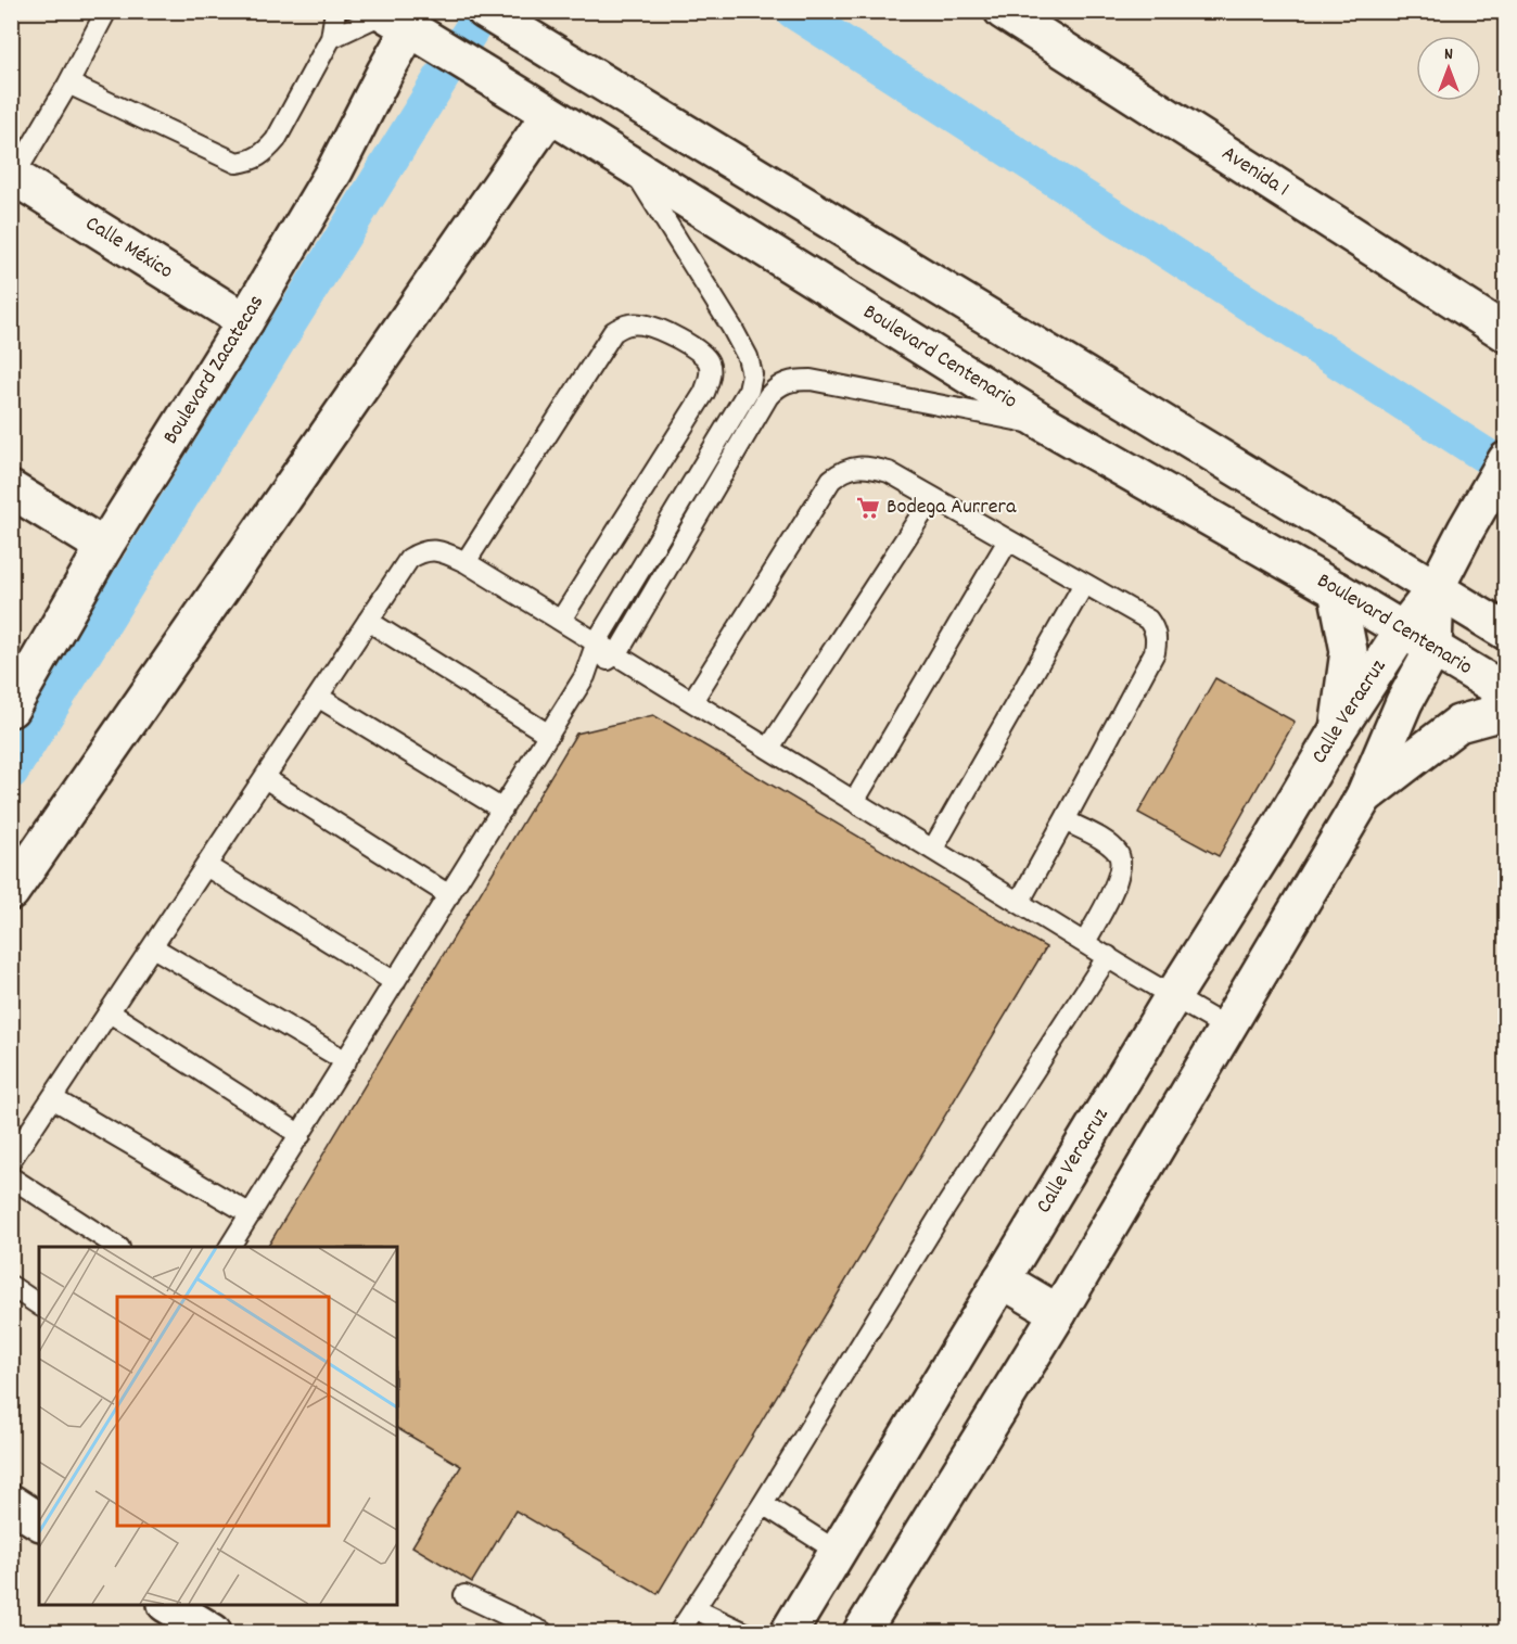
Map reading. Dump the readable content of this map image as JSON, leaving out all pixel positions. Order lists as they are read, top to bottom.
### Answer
{
  "streets": {
    "street": [
      "Avenida 1",
      "Calle México",
      "Boulevard Centenario",
      "Boulevard Zacatecas",
      "Calle Veracruz"
    ]
  },
  "crossings": [
    ["Calle México", "Boulevard Zacatecas"],
    ["Boulevard Centenario", "Boulevard Zacatecas"],
    ["Boulevard Centenario", "Calle Veracruz"]
  ],
  "places": {
    "supermarket": ["Bodega Aurrera"]
  },
  "north": "top"
}
